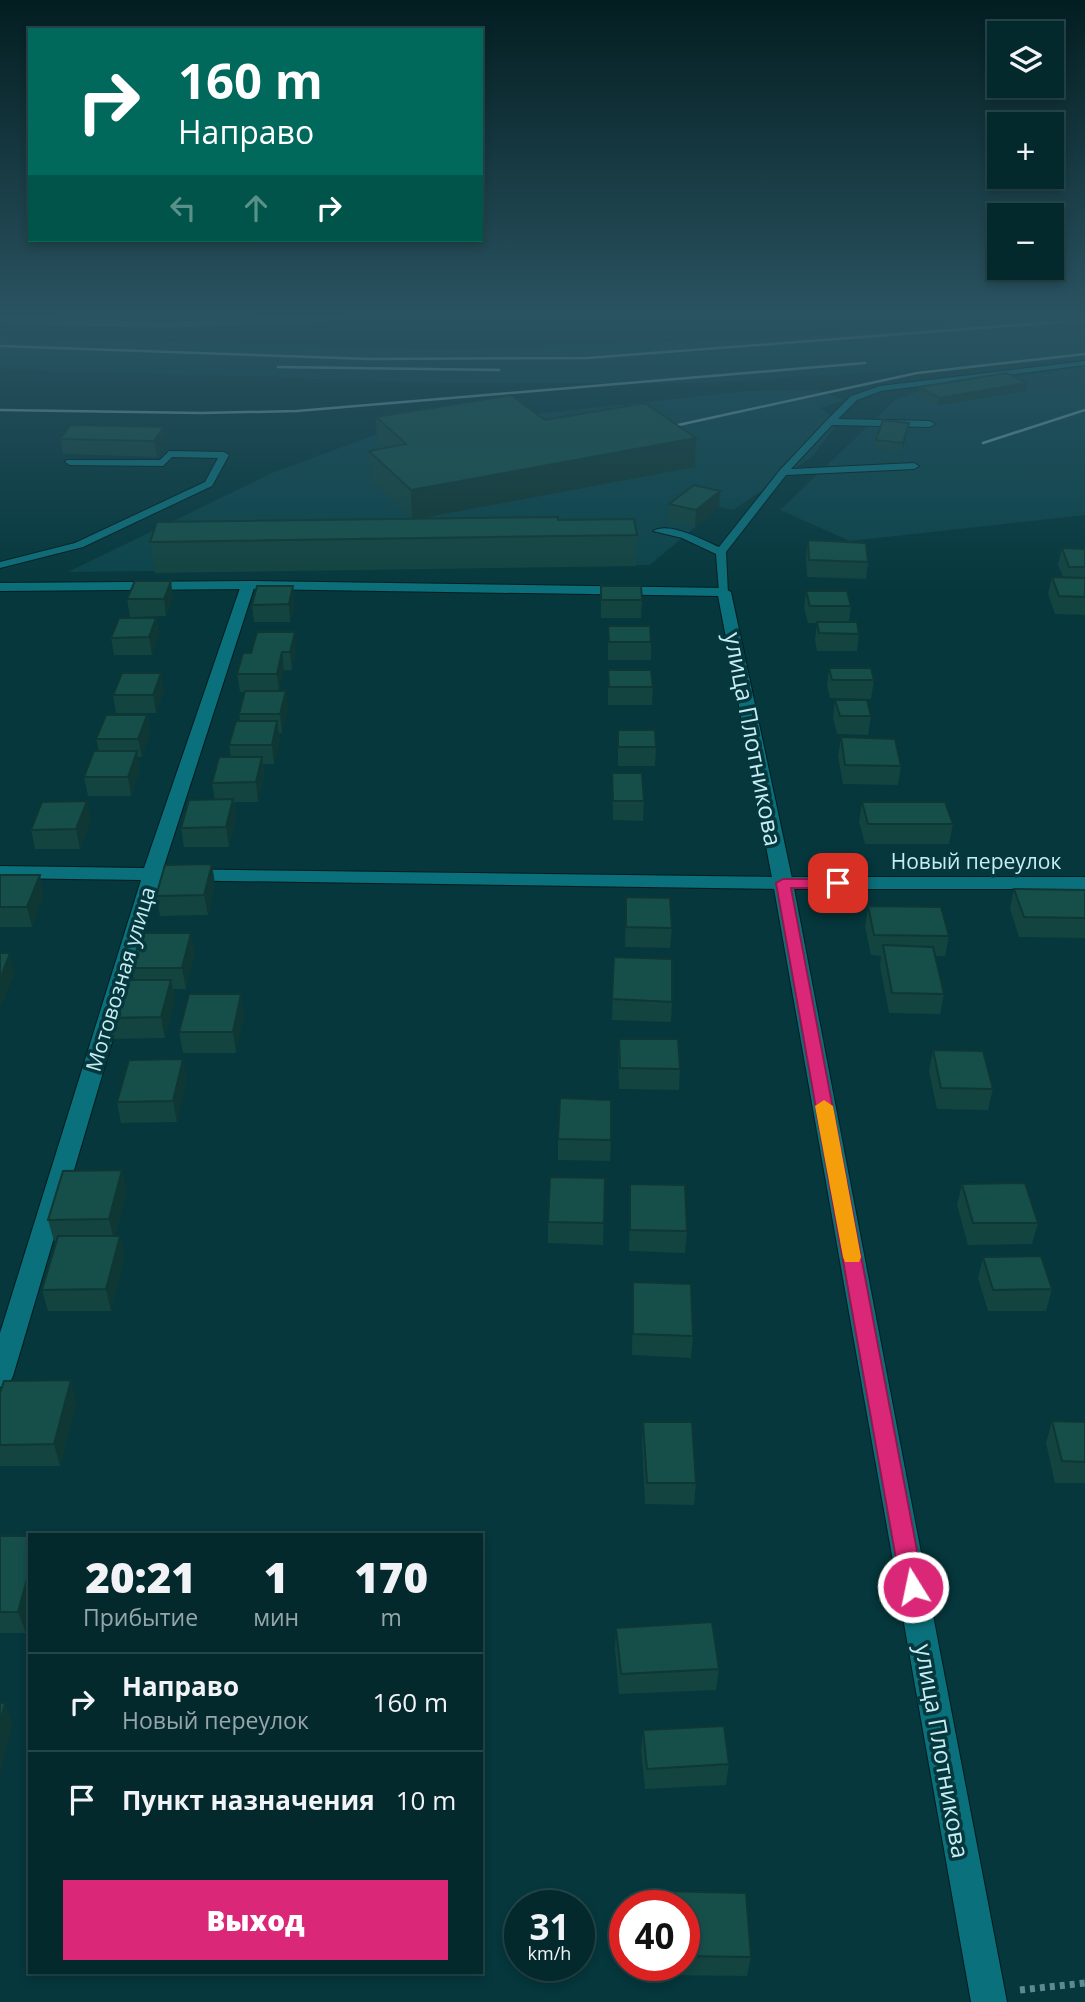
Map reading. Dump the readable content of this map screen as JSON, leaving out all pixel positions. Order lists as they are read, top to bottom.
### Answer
{
  "streets": {
    "street": ["улица Плотникова", "Новый переулок", "Мотовозная улица"]
  },
  "crossings": [
    ["улица Плотникова", "Новый переулок"],
    ["Новый переулок", "Мотовозная улица"]
  ],
  "page": {
    "map_buttons": ["+", "−"],
    "turn": ["160 m", "Направо"],
    "eta": [
      "20:21",
      "Прибытие",
      "1",
      "мин",
      "170",
      "m"
    ],
    "list": [
      {
        "name": "Направо",
        "note": "Новый переулок",
        "value": "160 m"
      },
      {
        "name": "Пункт назначения",
        "value": "10 m"
      }
    ],
    "buttons": "Выход",
    "speed": "31 km/h",
    "limit": "40"
  }
}
